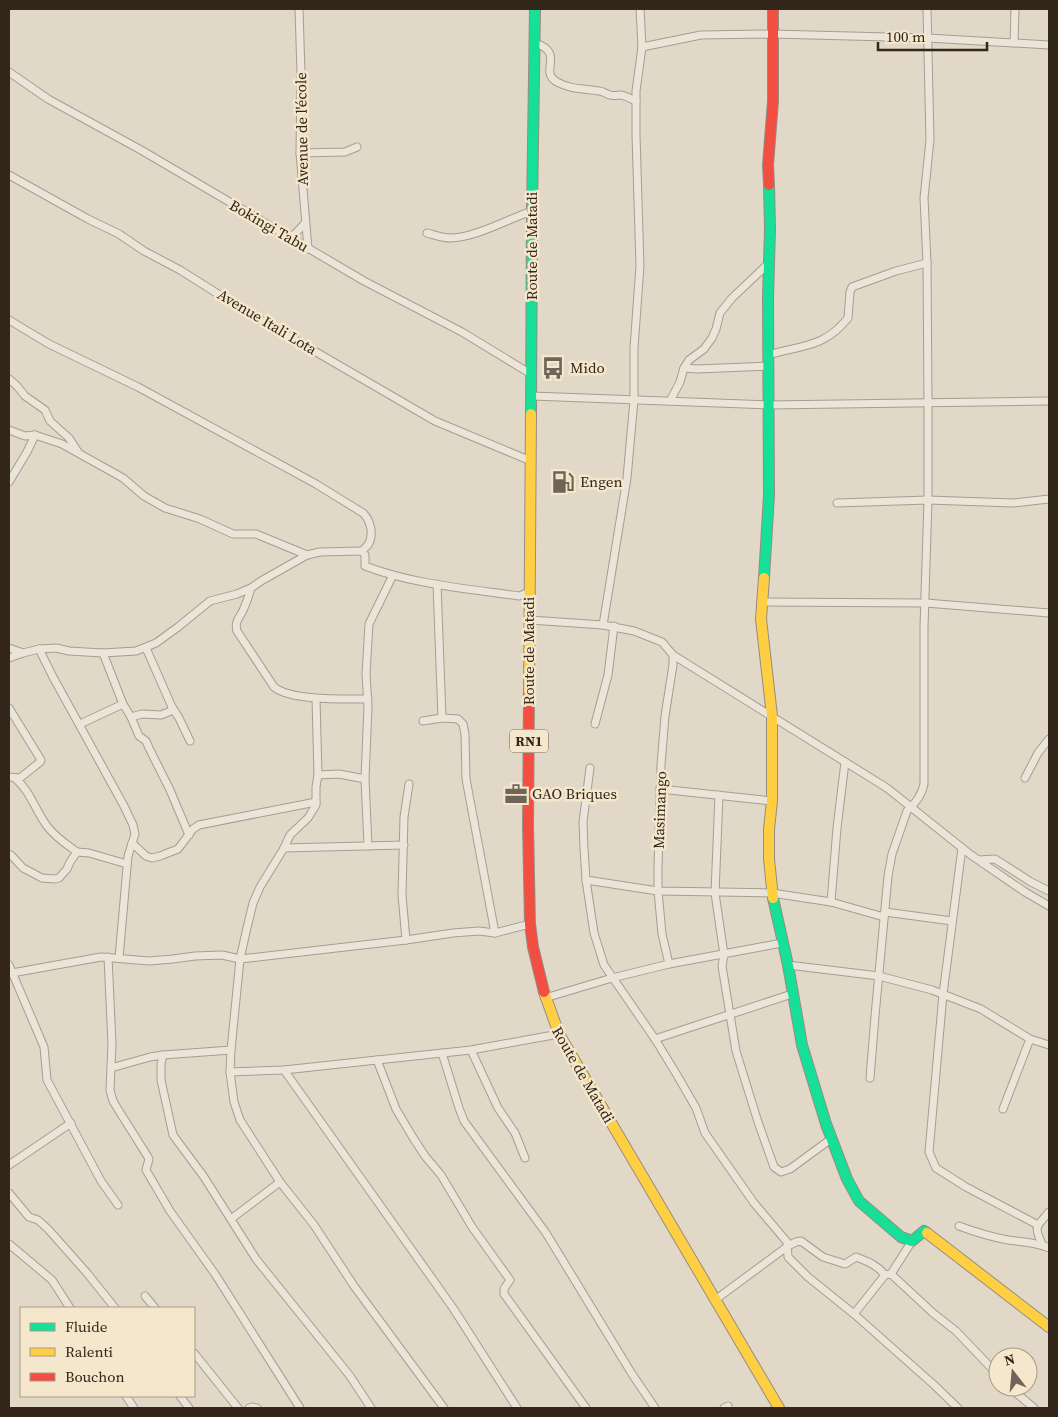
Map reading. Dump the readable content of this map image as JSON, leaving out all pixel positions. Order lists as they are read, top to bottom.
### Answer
{
  "streets": {
    "main road": ["Route de Matadi", "RN1"],
    "street": [
      "Avenue de l'école",
      "Bokingi Tabu",
      "Avenue Itali Lota",
      "Masimango"
    ]
  },
  "crossings": [
    ["Avenue de l'école", "Bokingi Tabu"],
    ["Bokingi Tabu", "Route de Matadi"],
    ["Route de Matadi", "Avenue Itali Lota"]
  ],
  "places": {
    "bus stop": ["Mido"],
    "fuel station": ["Engen"],
    "office": ["GAO Briques"]
  },
  "legend": ["Fluide", "Ralenti", "Bouchon"],
  "scale_bar": "100 m",
  "north": "top"
}
